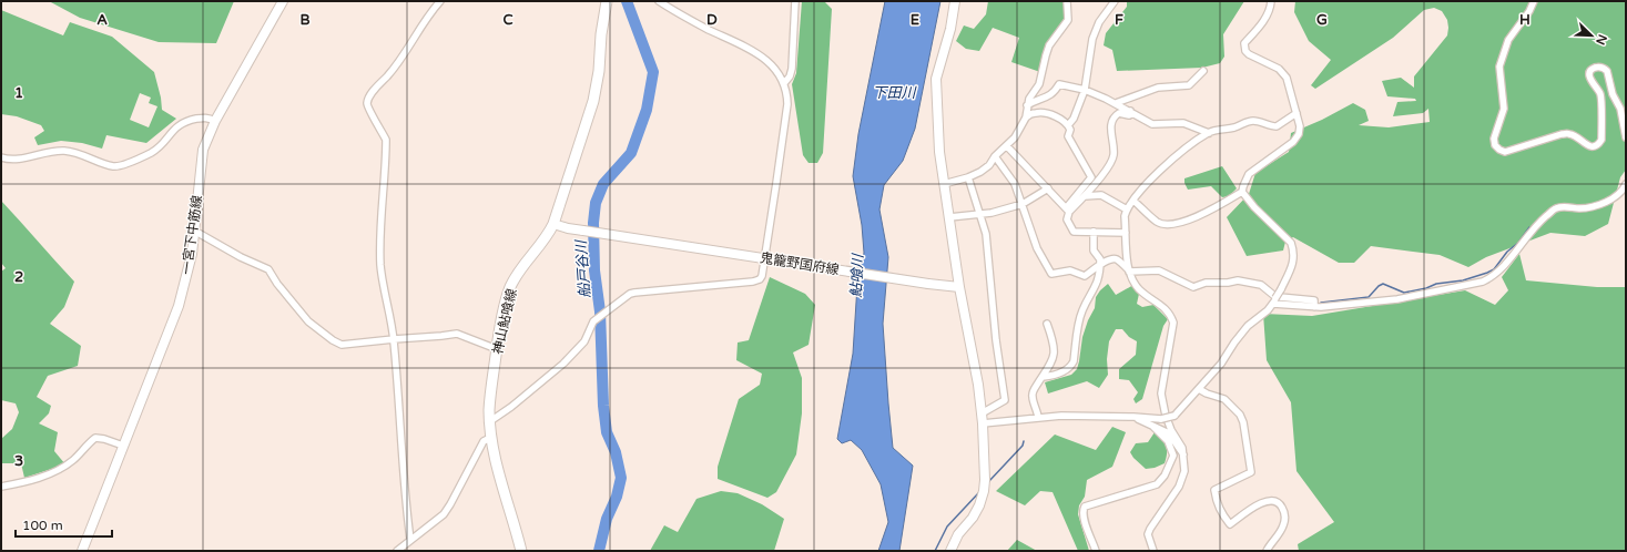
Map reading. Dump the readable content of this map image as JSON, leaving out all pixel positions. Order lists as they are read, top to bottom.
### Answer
{
  "streets": {
    "main road": ["一宮下中筋線", "鬼籠野国府線", "神山鮎喰線"]
  },
  "crossings": [
    ["鬼籠野国府線", "神山鮎喰線"]
  ],
  "water": ["下田川", "船戸谷川", "鮎喰川"],
  "scale_bar": "100 m",
  "north": "bottom right",
  "grid": {
    "columns": [
      "A",
      "B",
      "C",
      "D",
      "E",
      "F",
      "G",
      "H"
    ],
    "rows": ["1", "2", "3"]
  }
}
